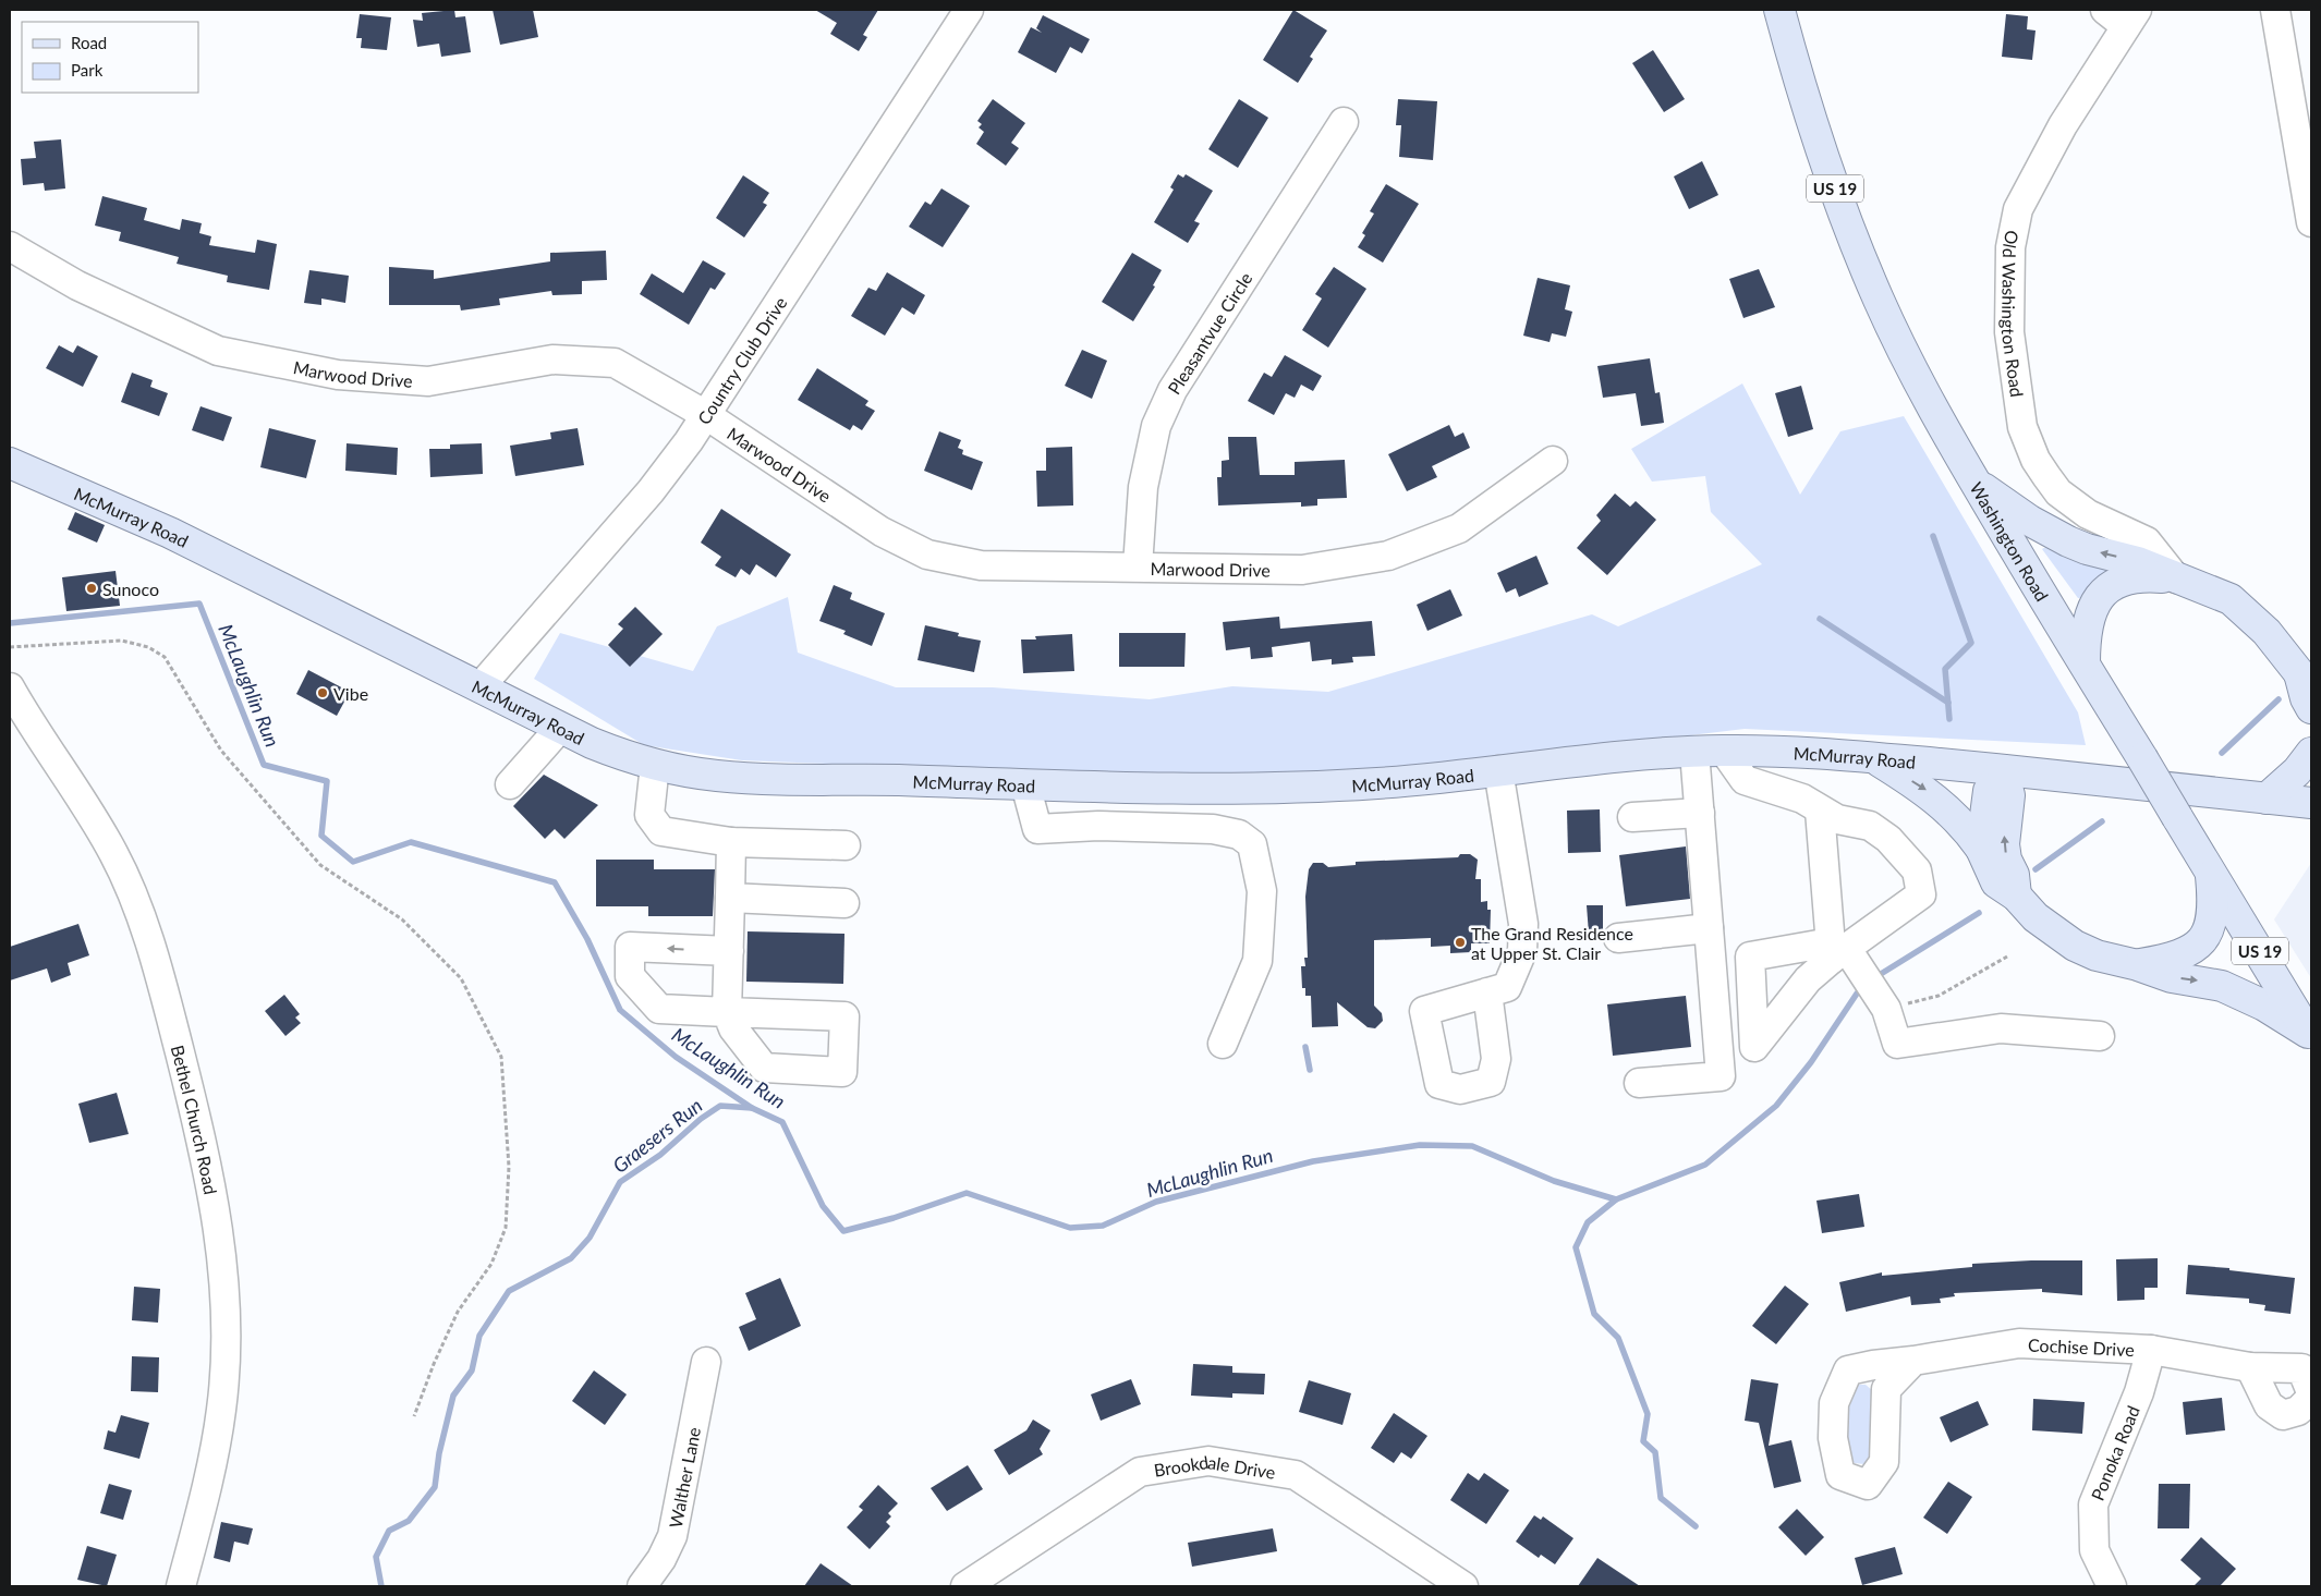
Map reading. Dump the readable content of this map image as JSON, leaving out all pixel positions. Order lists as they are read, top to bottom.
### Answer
{
  "streets": {
    "main road": ["US 19", "McMurray Road", "Washington Road"],
    "street": [
      "Old Washington Road",
      "Pleasantvue Circle",
      "Country Club Drive",
      "Marwood Drive",
      "Bethel Church Road",
      "Cochise Drive",
      "Ponoka Road",
      "Brookdale Drive",
      "Walther Lane"
    ]
  },
  "crossings": [
    ["Pleasantvue Circle", "Marwood Drive"],
    ["Country Club Drive", "Marwood Drive"],
    ["Country Club Drive", "McMurray Road"],
    ["Cochise Drive", "Ponoka Road"]
  ],
  "water": ["McLaughlin Run", "Graesers Run"],
  "places": ["Sunoco", "Vibe", "The Grand Residence at Upper St. Clair"],
  "legend": ["Road", "Park"]
}
